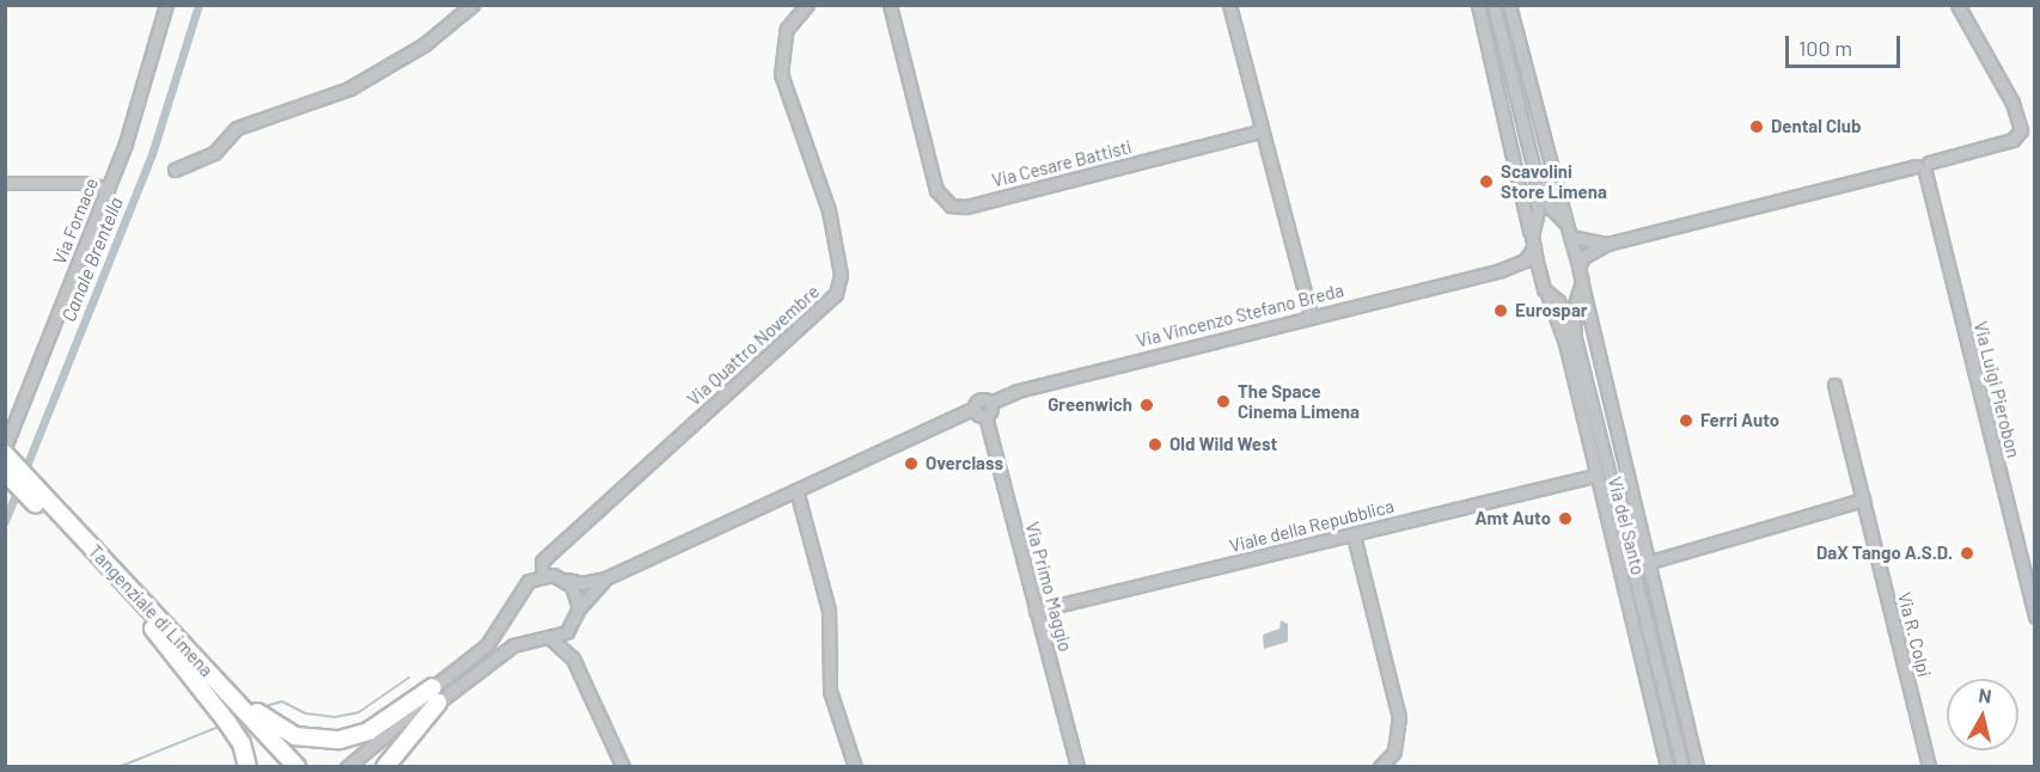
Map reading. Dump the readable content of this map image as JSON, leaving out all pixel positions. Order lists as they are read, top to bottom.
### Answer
{
  "streets": {
    "highway": ["Tangenziale di Limena"],
    "street": [
      "Via Cesare Battisti",
      "Via Fornace",
      "Via Vincenzo Stefano Breda",
      "Via Quattro Novembre",
      "Via Luigi Pierobon",
      "Viale della Repubblica",
      "Via del Santo",
      "Via Primo Maggio",
      "Via R. Colpi"
    ]
  },
  "crossings": [
    ["Via Vincenzo Stefano Breda", "Via Quattro Novembre"],
    ["Via Vincenzo Stefano Breda", "Via del Santo"],
    ["Viale della Repubblica", "Via del Santo"],
    ["Viale della Repubblica", "Via Primo Maggio"]
  ],
  "water": ["Canale Brentella"],
  "places": [
    "Dental Club",
    "Scavolini Store Limena",
    "Eurospar",
    "The Space Cinema Limena",
    "Greenwich",
    "Ferri Auto",
    "Old Wild West",
    "Overclass",
    "Amt Auto",
    "DaX Tango A.S.D."
  ],
  "scale_bar": "100 m",
  "north": "top"
}
